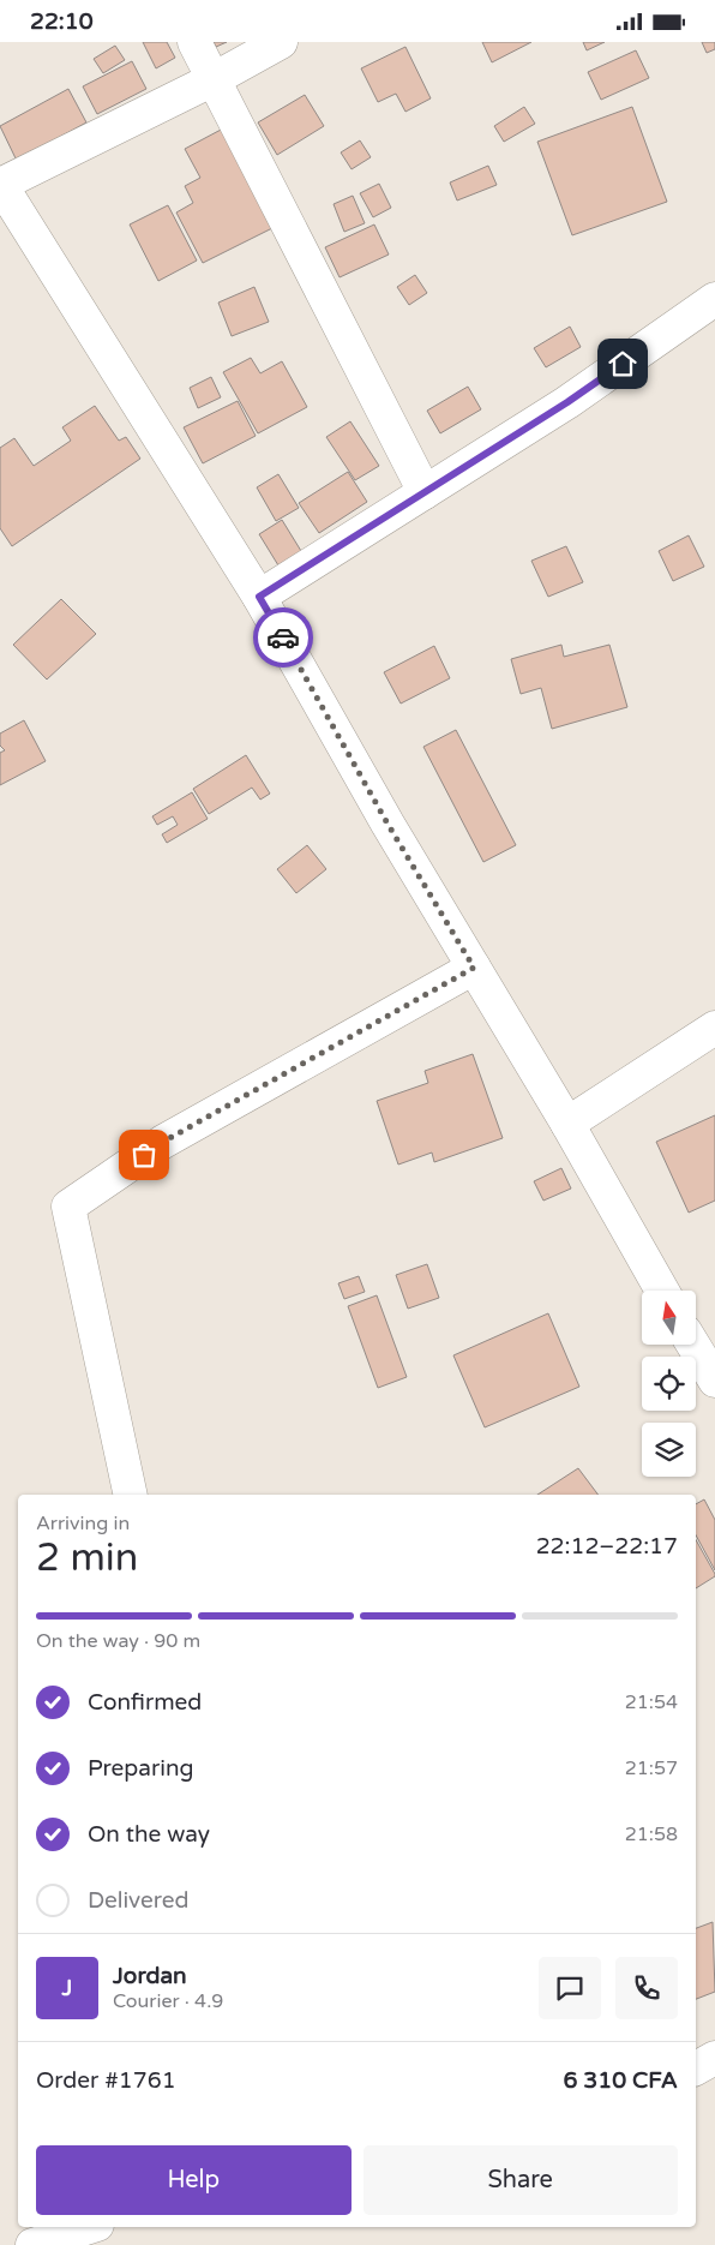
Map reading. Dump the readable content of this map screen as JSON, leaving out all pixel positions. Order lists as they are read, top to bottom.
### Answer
{
  "north": "top",
  "page": {
    "status": "22:10",
    "heading": ["2 min", "Arriving in", "22:12–22:17"],
    "panel": [
      "Jordan",
      "Courier · 4.9",
      "Order #1761",
      "6 310 CFA"
    ],
    "bar": "On the way · 90 m",
    "list": [
      ["Confirmed", "21:54"],
      ["Preparing", "21:57"],
      ["On the way", "21:58"],
      "Delivered"
    ],
    "round": "J",
    "buttons": ["Help", "Share"]
  }
}
